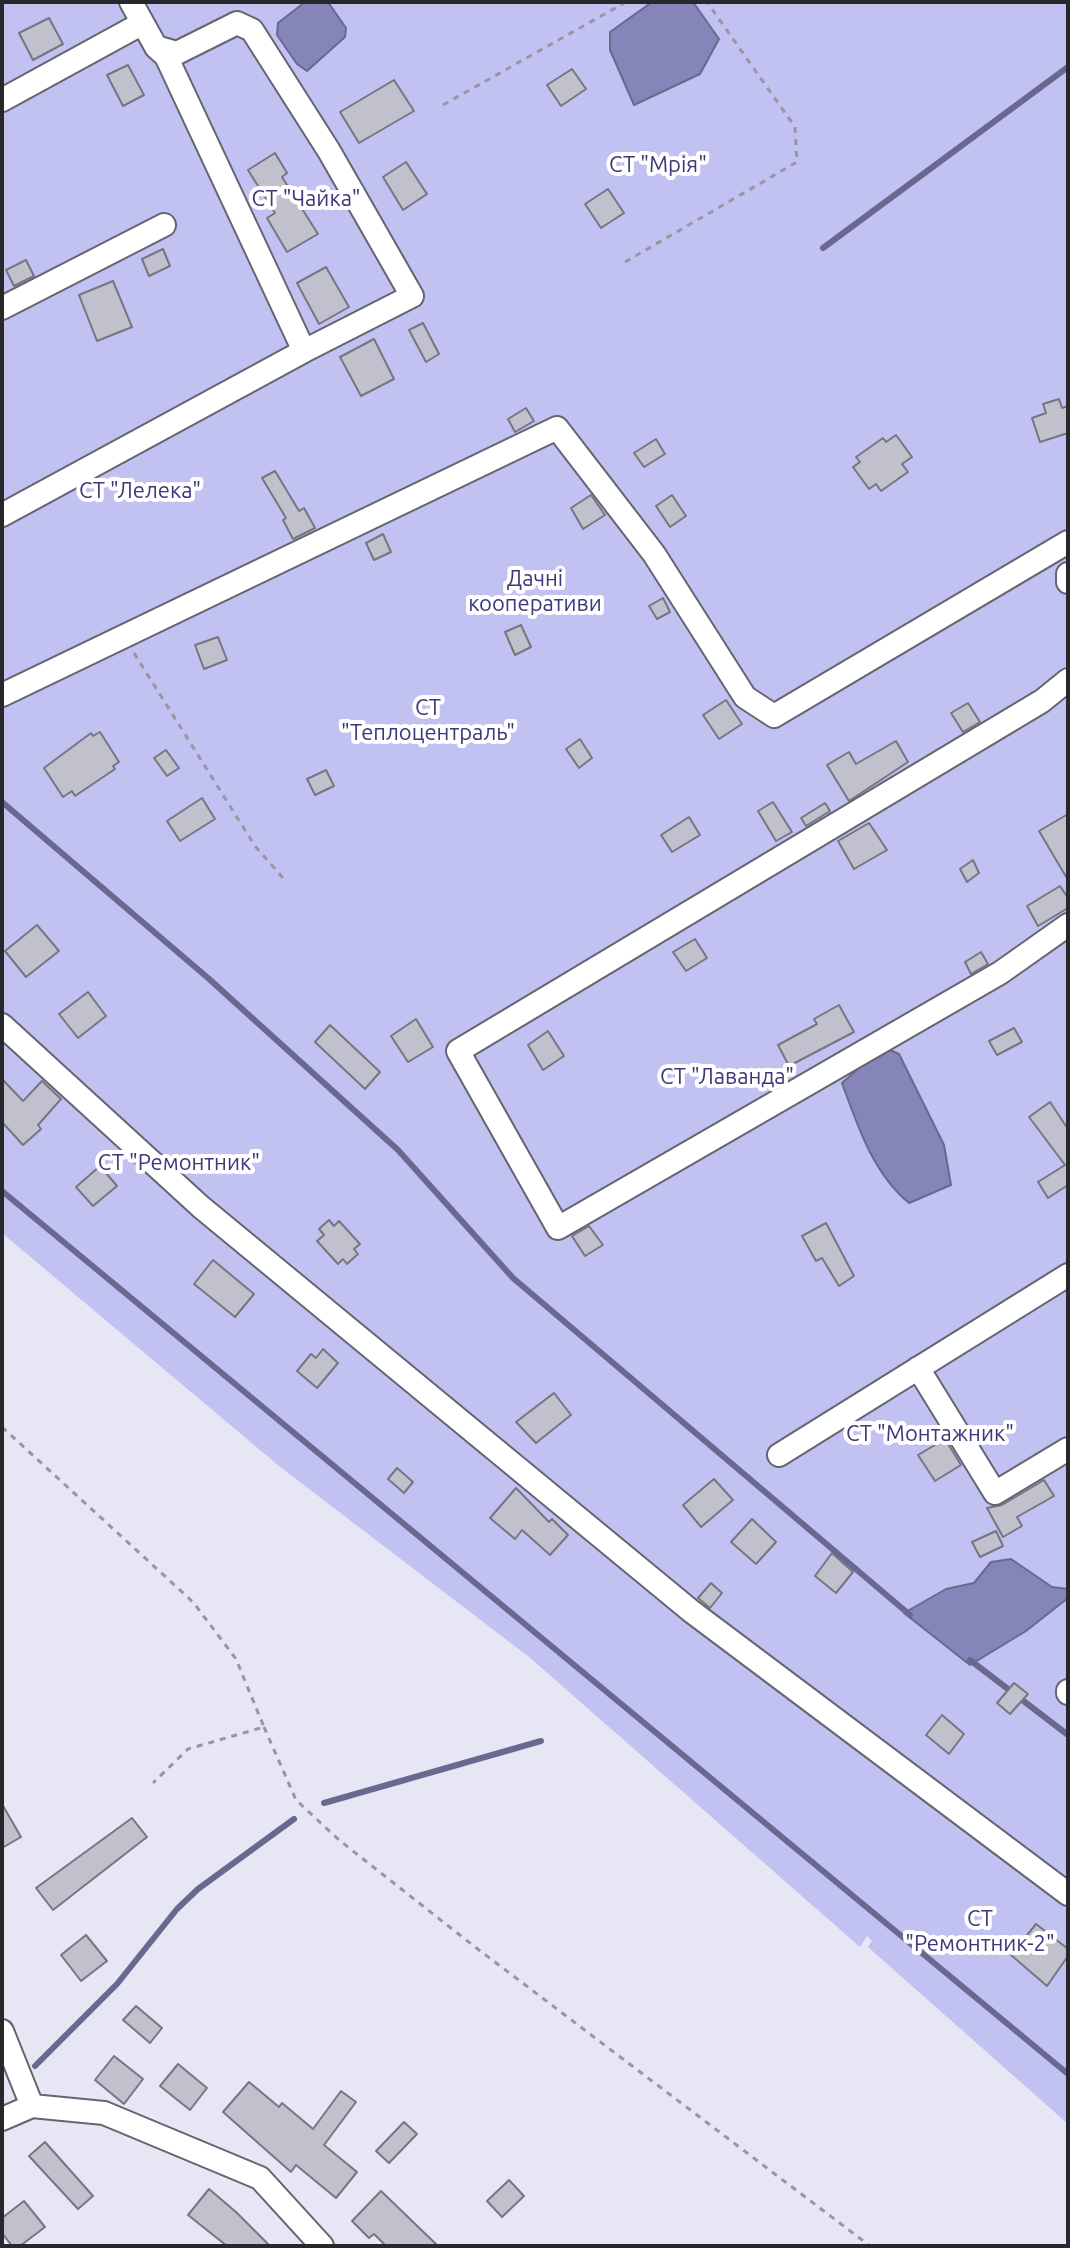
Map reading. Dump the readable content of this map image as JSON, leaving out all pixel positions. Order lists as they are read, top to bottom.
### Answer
{
  "parks": [
    "СТ \"Мрія\"",
    "СТ \"Чайка\"",
    "СТ \"Лелека\"",
    "Дачні кооперативи",
    "СТ \"Теплоцентраль\"",
    "СТ \"Лаванда\"",
    "СТ \"Ремонтник\"",
    "СТ \"Монтажник\"",
    "СТ \"Ремонтник-2\""
  ]
}
